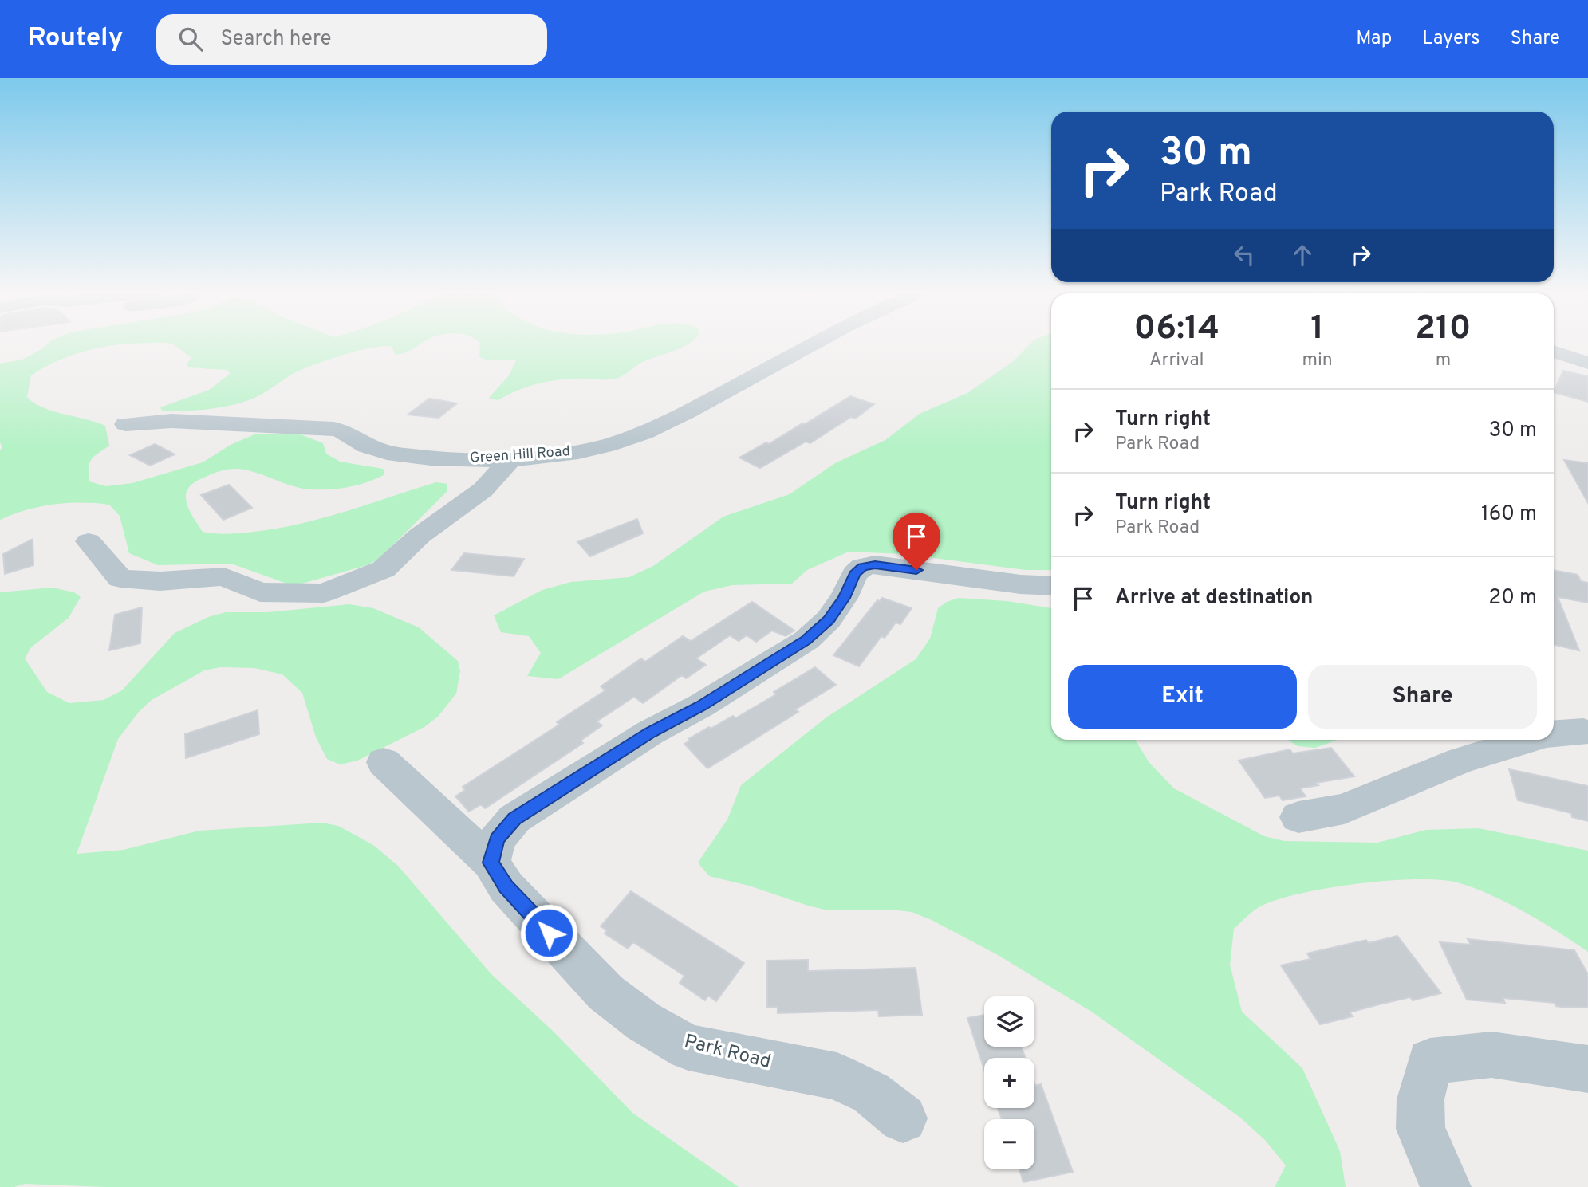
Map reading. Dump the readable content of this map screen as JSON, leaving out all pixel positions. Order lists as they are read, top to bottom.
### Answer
{
  "streets": {
    "street": ["Green Hill Road", "Park Road"]
  },
  "page": {
    "header": "Routely",
    "search": "Search here",
    "nav": ["Map", "Layers", "Share"],
    "turn": ["30 m", "Park Road"],
    "eta": [
      "06:14",
      "Arrival",
      "1",
      "min",
      "210",
      "m"
    ],
    "list": [
      {
        "name": "Turn right",
        "note": "Park Road",
        "value": "30 m"
      },
      {
        "name": "Turn right",
        "note": "Park Road",
        "value": "160 m"
      },
      {
        "name": "Arrive at destination",
        "value": "20 m"
      }
    ],
    "buttons": ["Exit", "Share"],
    "map_buttons": ["+", "−"]
  }
}
